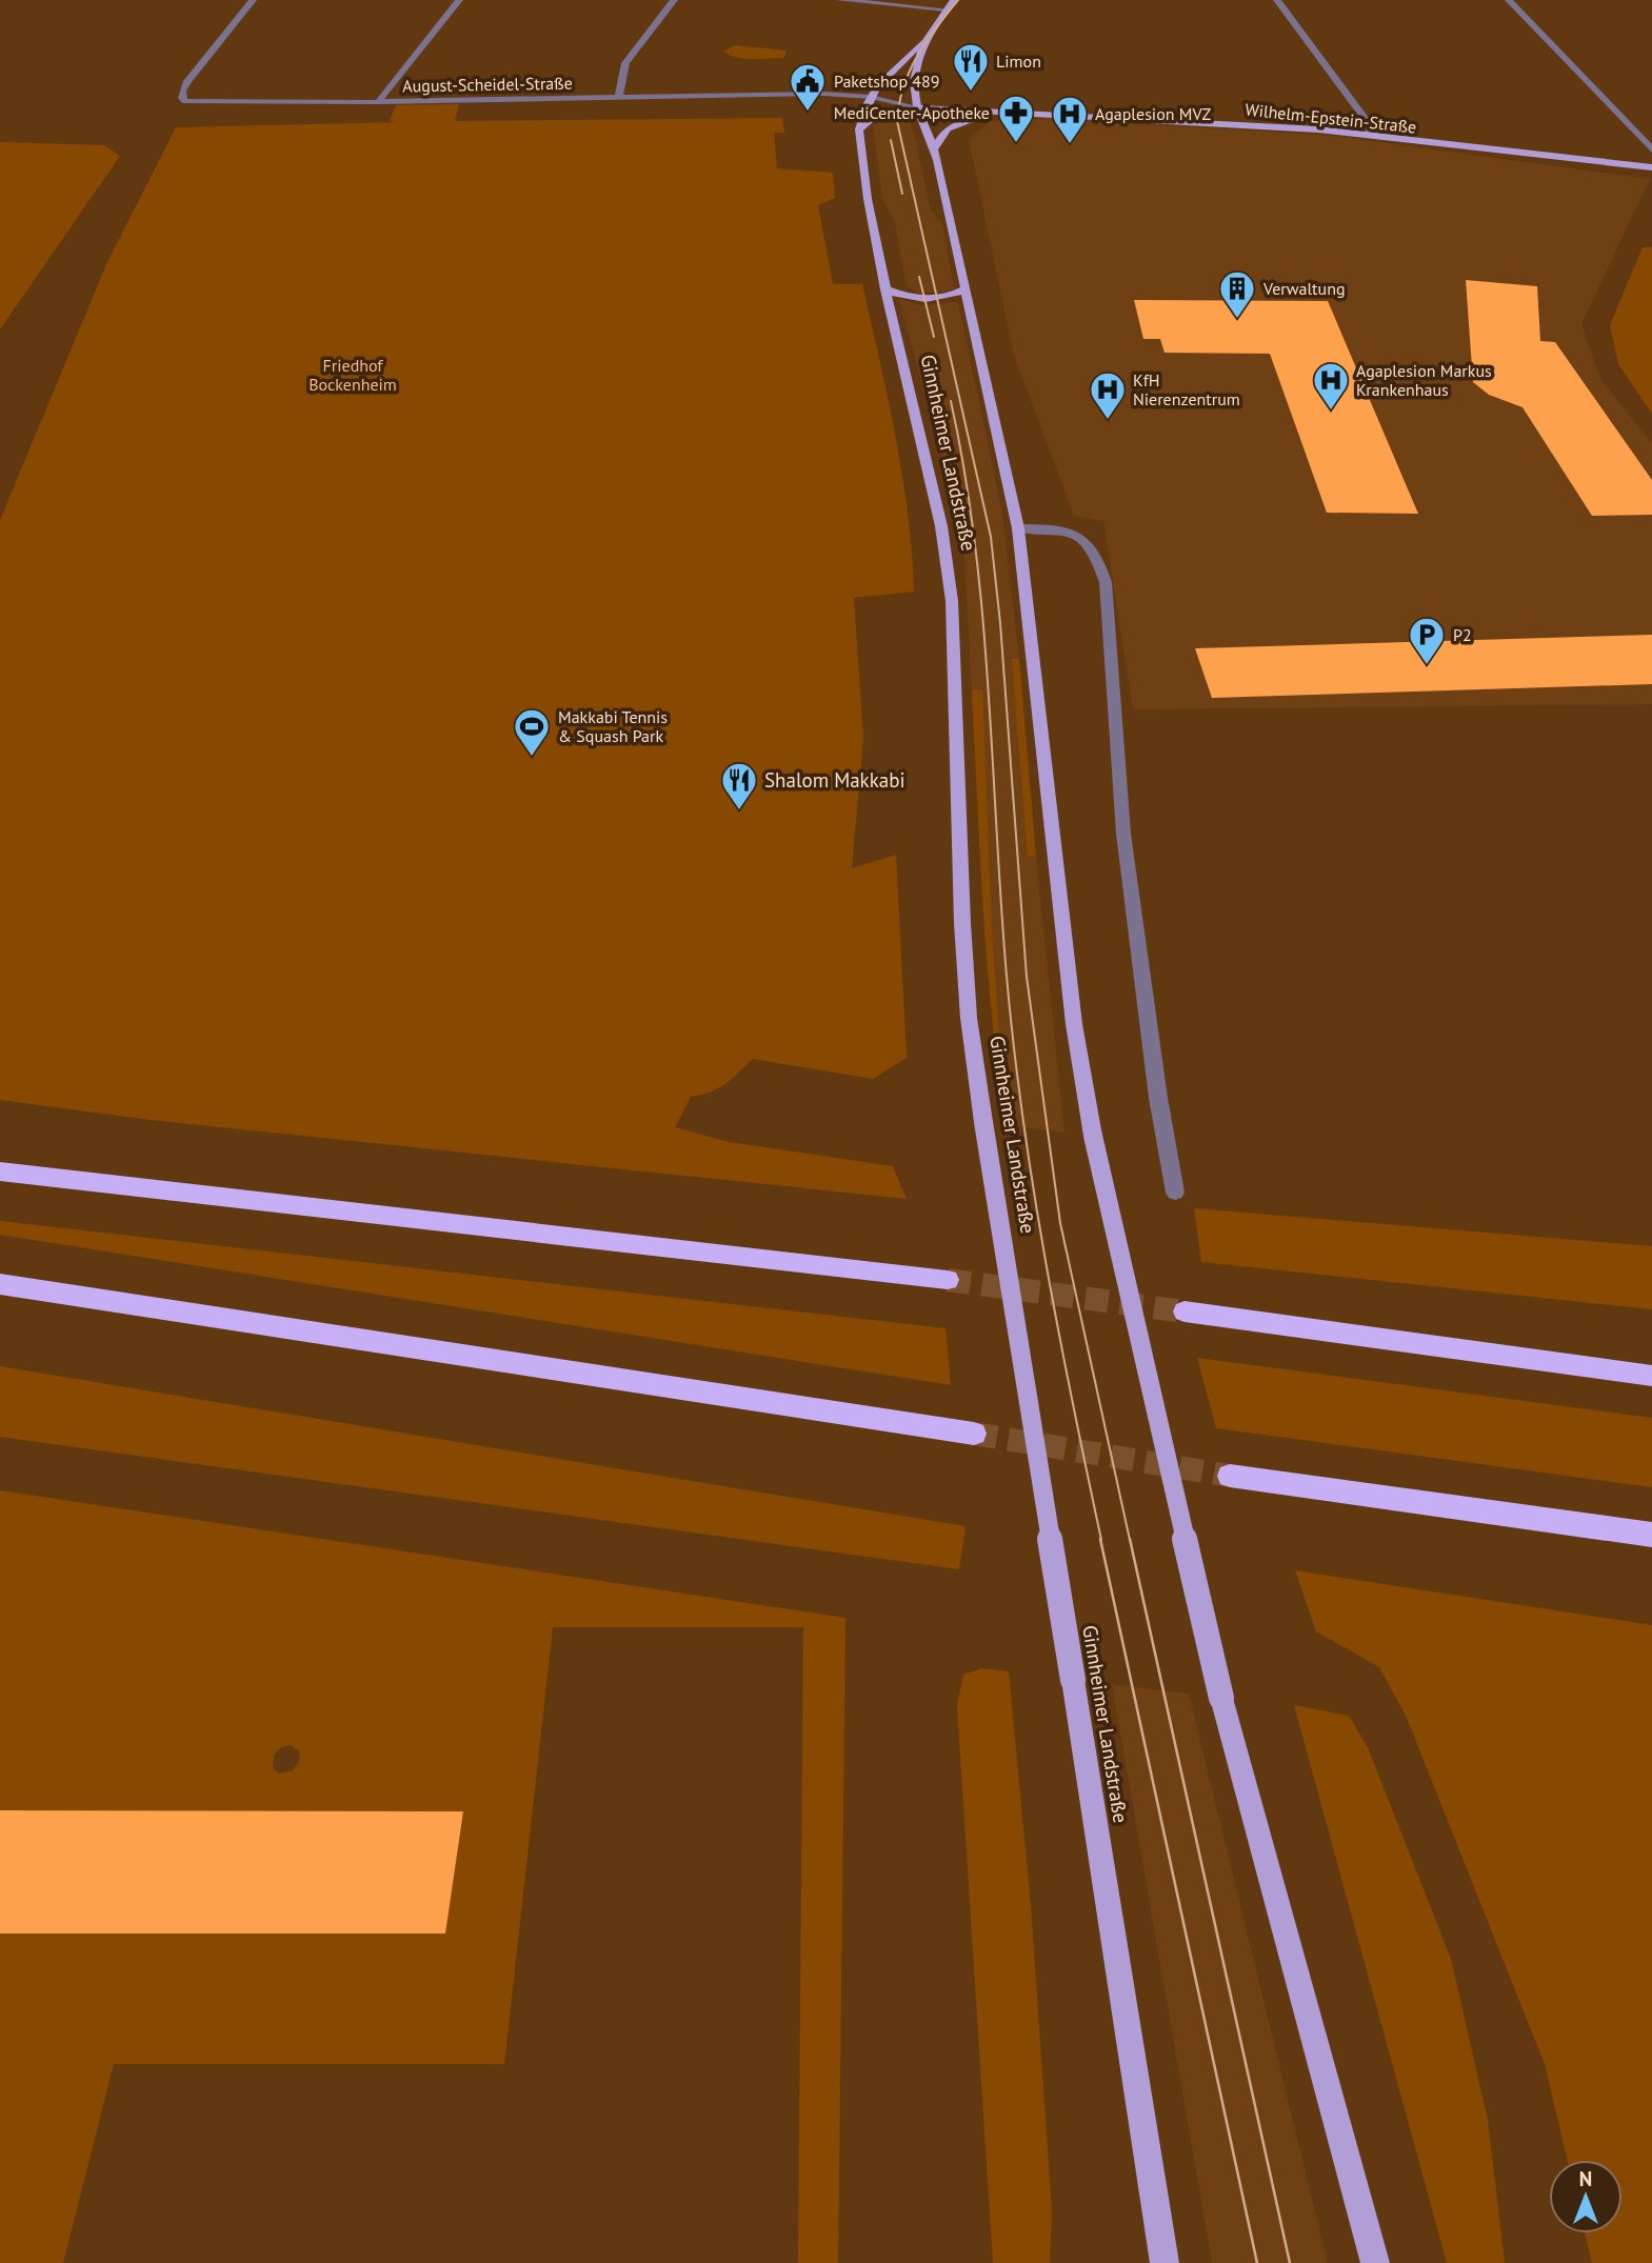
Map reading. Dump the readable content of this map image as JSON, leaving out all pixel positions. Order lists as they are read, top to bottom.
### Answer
{
  "streets": {
    "main road": ["Wilhelm-Epstein-Straße", "Ginnheimer Landstraße"],
    "street": ["August-Scheidel-Straße"]
  },
  "crossings": [
    ["August-Scheidel-Straße", "Wilhelm-Epstein-Straße"],
    ["August-Scheidel-Straße", "Ginnheimer Landstraße"],
    ["Wilhelm-Epstein-Straße", "Ginnheimer Landstraße"]
  ],
  "parks": ["Friedhof Bockenheim"],
  "places": {
    "restaurant": ["Limon", "Shalom Makkabi"],
    "public building": ["Paketshop 489"],
    "pharmacy": ["MediCenter-Apotheke"],
    "hospital": ["Agaplesion MVZ", "Agaplesion Markus Krankenhaus", "KfH Nierenzentrum"],
    "building": ["Verwaltung"],
    "parking": ["P2"],
    "sports": ["Makkabi Tennis & Squash Park"]
  },
  "north": "top"
}
